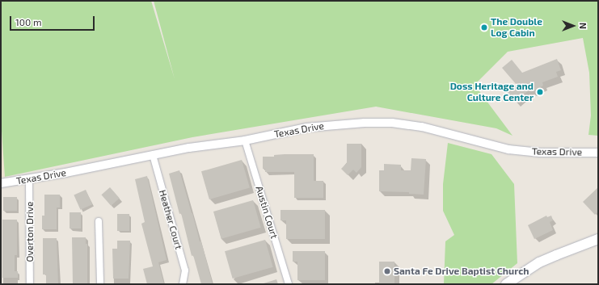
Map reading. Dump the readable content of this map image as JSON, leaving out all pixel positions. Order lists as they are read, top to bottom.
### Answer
{
  "streets": {
    "street": [
      "Texas Drive",
      "Austin Court",
      "Heather Court",
      "Overton Drive"
    ]
  },
  "crossings": [
    ["Texas Drive", "Austin Court"],
    ["Texas Drive", "Heather Court"],
    ["Texas Drive", "Overton Drive"]
  ],
  "places": ["The Double Log Cabin", "Doss Heritage and Culture Center", "Santa Fe Drive Baptist Church"],
  "scale_bar": "100 m",
  "north": "right"
}
